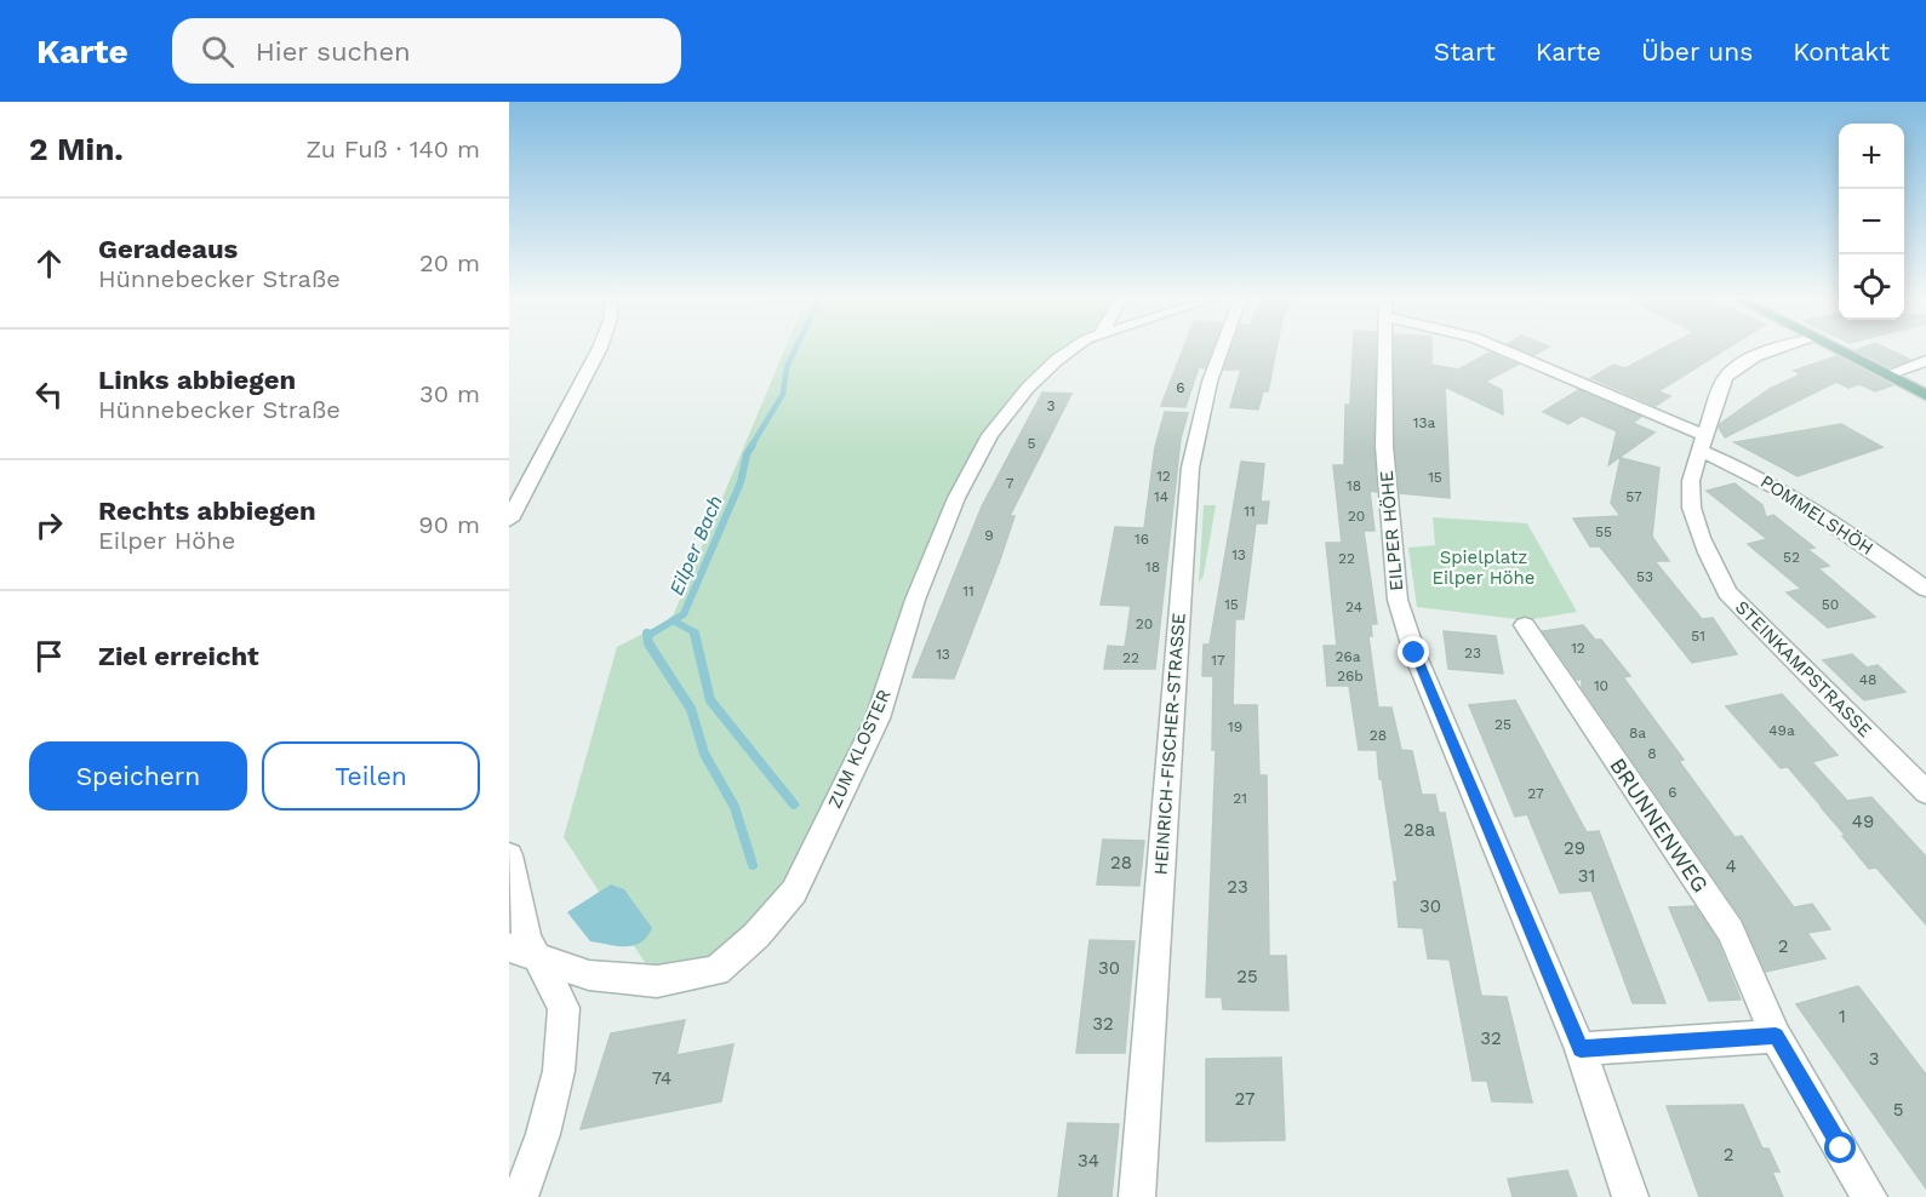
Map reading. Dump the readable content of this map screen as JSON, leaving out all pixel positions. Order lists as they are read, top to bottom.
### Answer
{
  "streets": {
    "street": [
      "POMMELSHÖH",
      "EILPER HÖHE",
      "STEINKAMPSTRASSE",
      "HEINRICH-FISCHER-STRASSE",
      "ZUM KLOSTER",
      "BRUNNENWEG"
    ]
  },
  "crossings": [
    ["POMMELSHÖH", "STEINKAMPSTRASSE"]
  ],
  "water": ["Eilper Bach"],
  "parks": ["Spielplatz Eilper Höhe"],
  "house_numbers": [
    "6",
    "3",
    "13a",
    "5",
    "12",
    "15",
    "7",
    "18",
    "14",
    "57",
    "11",
    "20",
    "55",
    "9",
    "16",
    "13",
    "52",
    "22",
    "18",
    "53",
    "11",
    "15",
    "50",
    "24",
    "20",
    "51",
    "12",
    "23",
    "13",
    "26a",
    "22",
    "17",
    "26b",
    "48",
    "10",
    "25",
    "19",
    "49a",
    "8a",
    "28",
    "8",
    "6",
    "27",
    "21",
    "49",
    "28a",
    "29",
    "28",
    "4",
    "31",
    "23",
    "30",
    "2",
    "30",
    "25",
    "1",
    "32",
    "32",
    "3",
    "74",
    "27",
    "5",
    "2",
    "34"
  ],
  "page": {
    "header": "Karte",
    "search": "Hier suchen",
    "nav": [
      "Start",
      "Karte",
      "Über uns",
      "Kontakt"
    ],
    "heading": ["2 Min.", "Zu Fuß · 140 m"],
    "map_buttons": ["+", "−"],
    "list": [
      ["Geradeaus", "Hünnebecker Straße", "20 m"],
      ["Links abbiegen", "Hünnebecker Straße", "30 m"],
      ["Rechts abbiegen", "Eilper Höhe", "90 m"],
      "Ziel erreicht"
    ],
    "buttons": ["Speichern", "Teilen"]
  }
}
